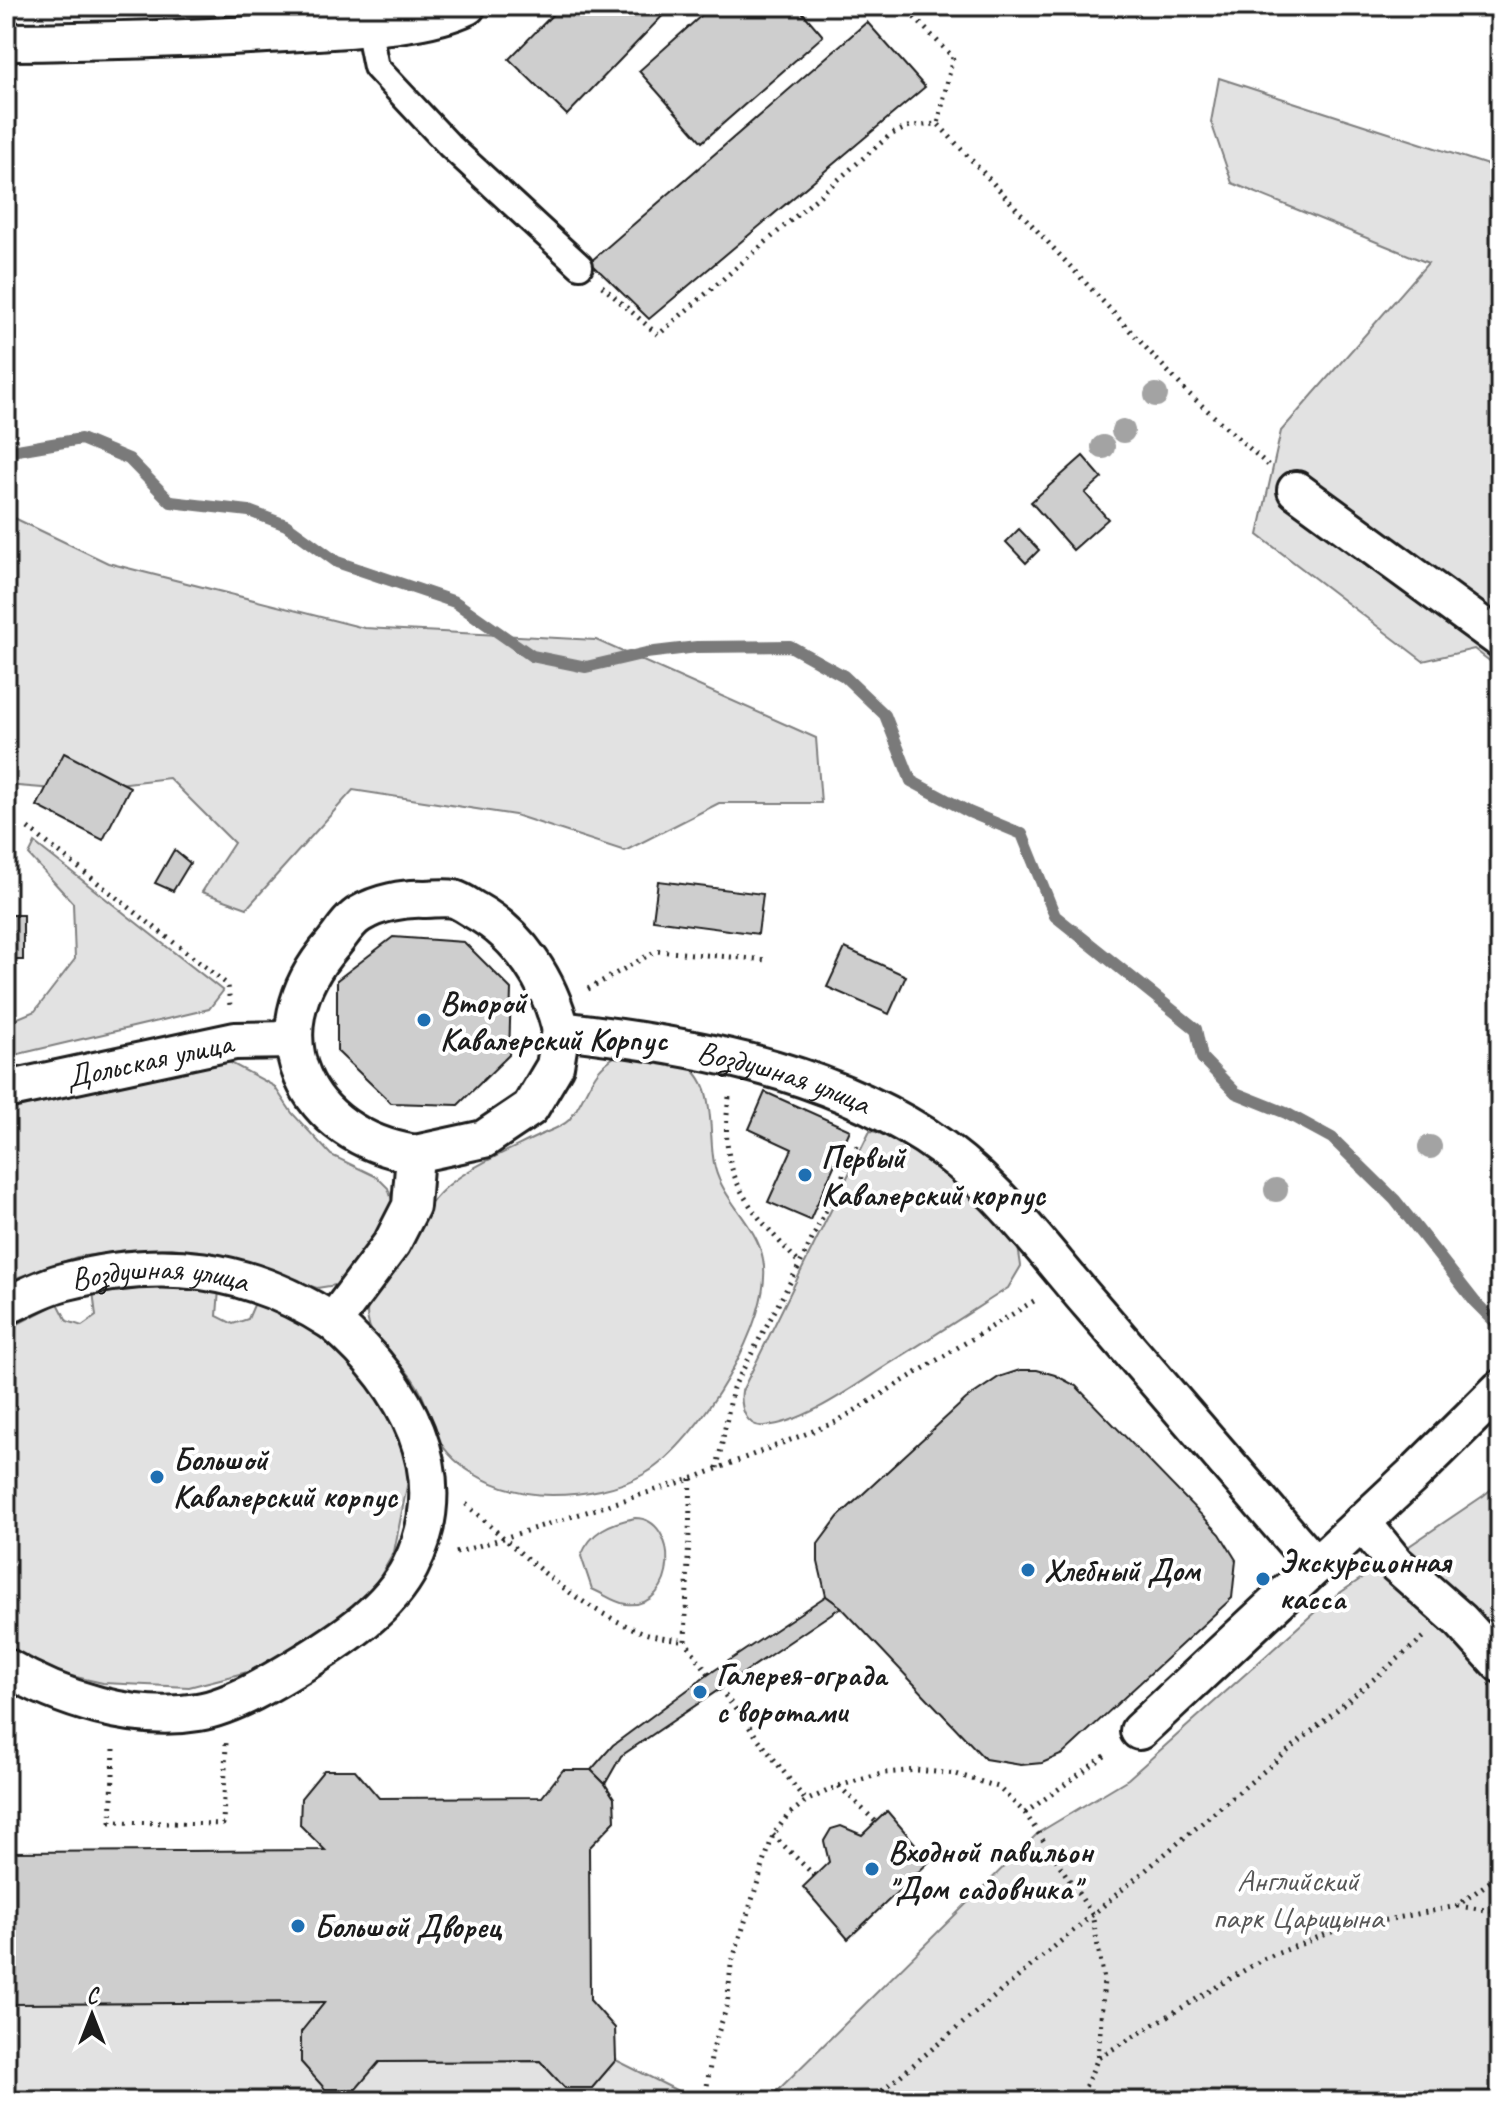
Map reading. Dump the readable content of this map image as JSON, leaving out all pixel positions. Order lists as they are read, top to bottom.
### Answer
{
  "streets": {
    "street": ["Дольская улица", "Воздушная улица"]
  },
  "crossings": [
    ["Дольская улица", "Воздушная улица"]
  ],
  "parks": ["Английский парк Царицына"],
  "places": [
    "Второй Кавалерский Корпус",
    "Первый Кавалерский корпус",
    "Большой Кавалерский корпус",
    "Хлебный Дом",
    "Экскурсионная касса",
    "Галерея-ограда с воротами",
    "Входной павильон \"Дом садовника\"",
    "Большой Дворец"
  ],
  "north": "top"
}
